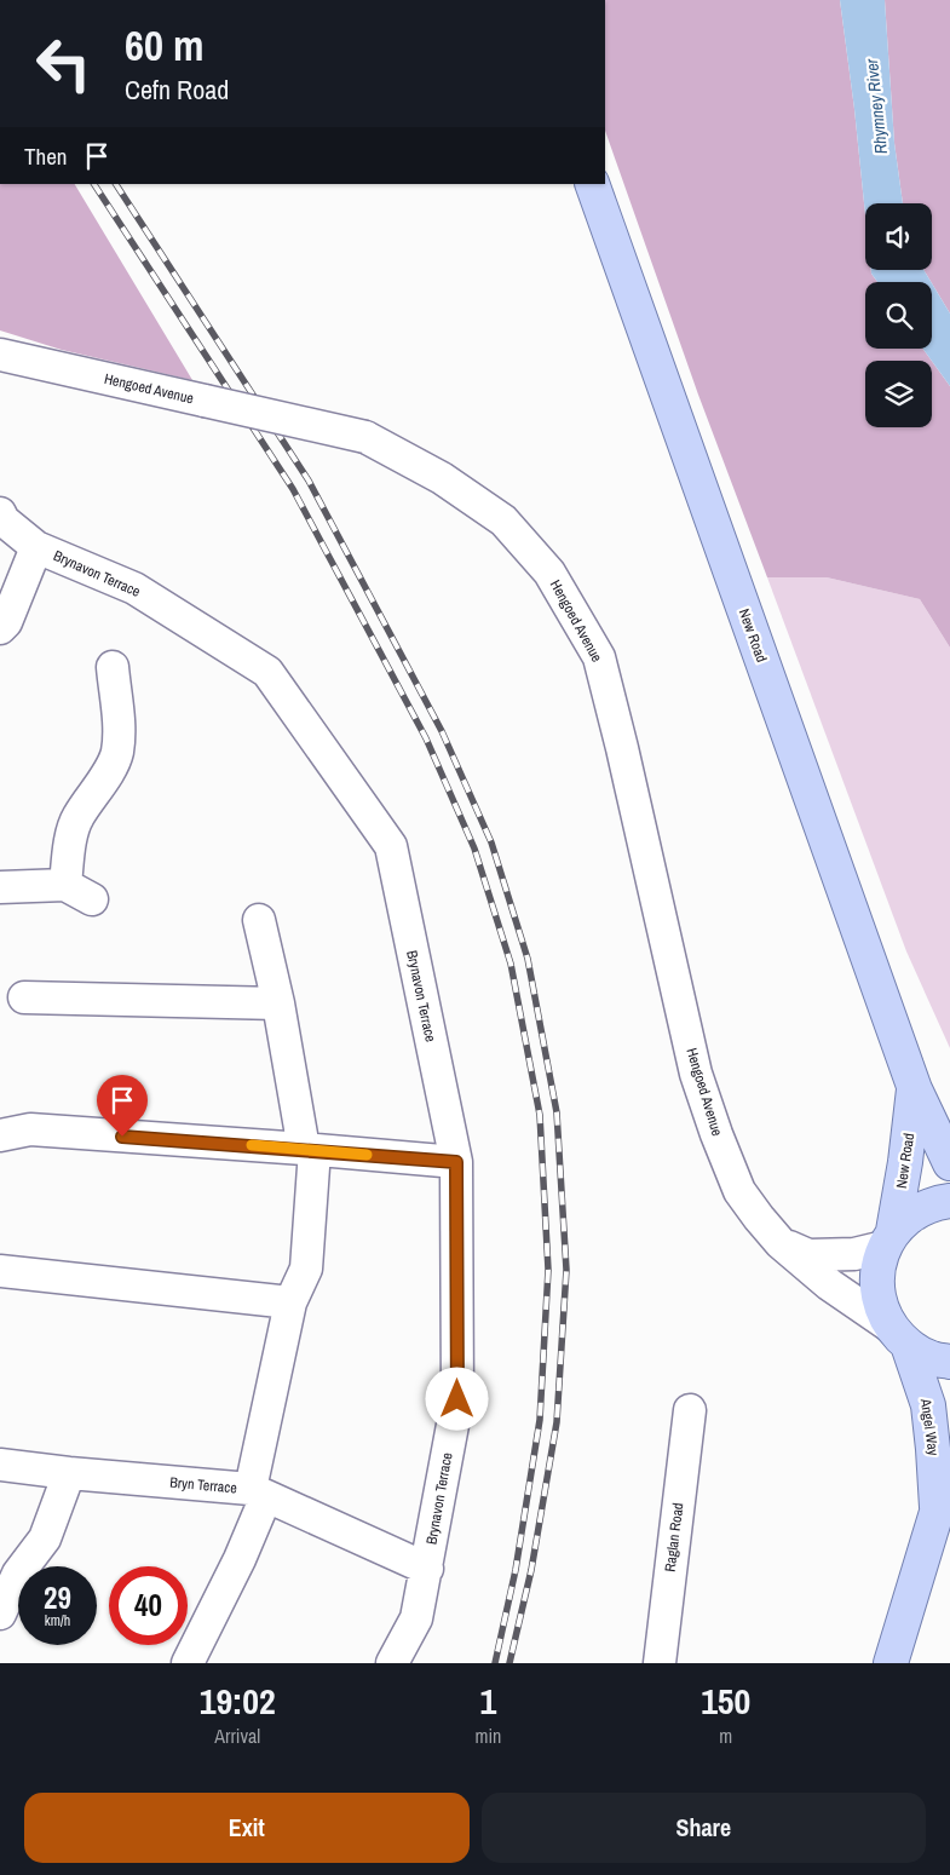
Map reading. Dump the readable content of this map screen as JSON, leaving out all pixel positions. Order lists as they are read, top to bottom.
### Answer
{
  "streets": {
    "main road": ["New Road", "Angel Way"],
    "street": [
      "Hengoed Avenue",
      "Brynavon Terrace",
      "Bryn Terrace",
      "Raglan Road"
    ]
  },
  "crossings": [
    ["Hengoed Avenue", "New Road"],
    ["Hengoed Avenue", "Angel Way"],
    ["Brynavon Terrace", "Bryn Terrace"],
    ["New Road", "Angel Way"]
  ],
  "water": ["Rhymney River"],
  "page": {
    "turn": ["60 m", "Cefn Road"],
    "then": "Then",
    "speed": "29 km/h",
    "limit": "40",
    "eta": [
      "19:02",
      "Arrival",
      "1",
      "min",
      "150",
      "m"
    ],
    "buttons": ["Exit", "Share"]
  }
}
